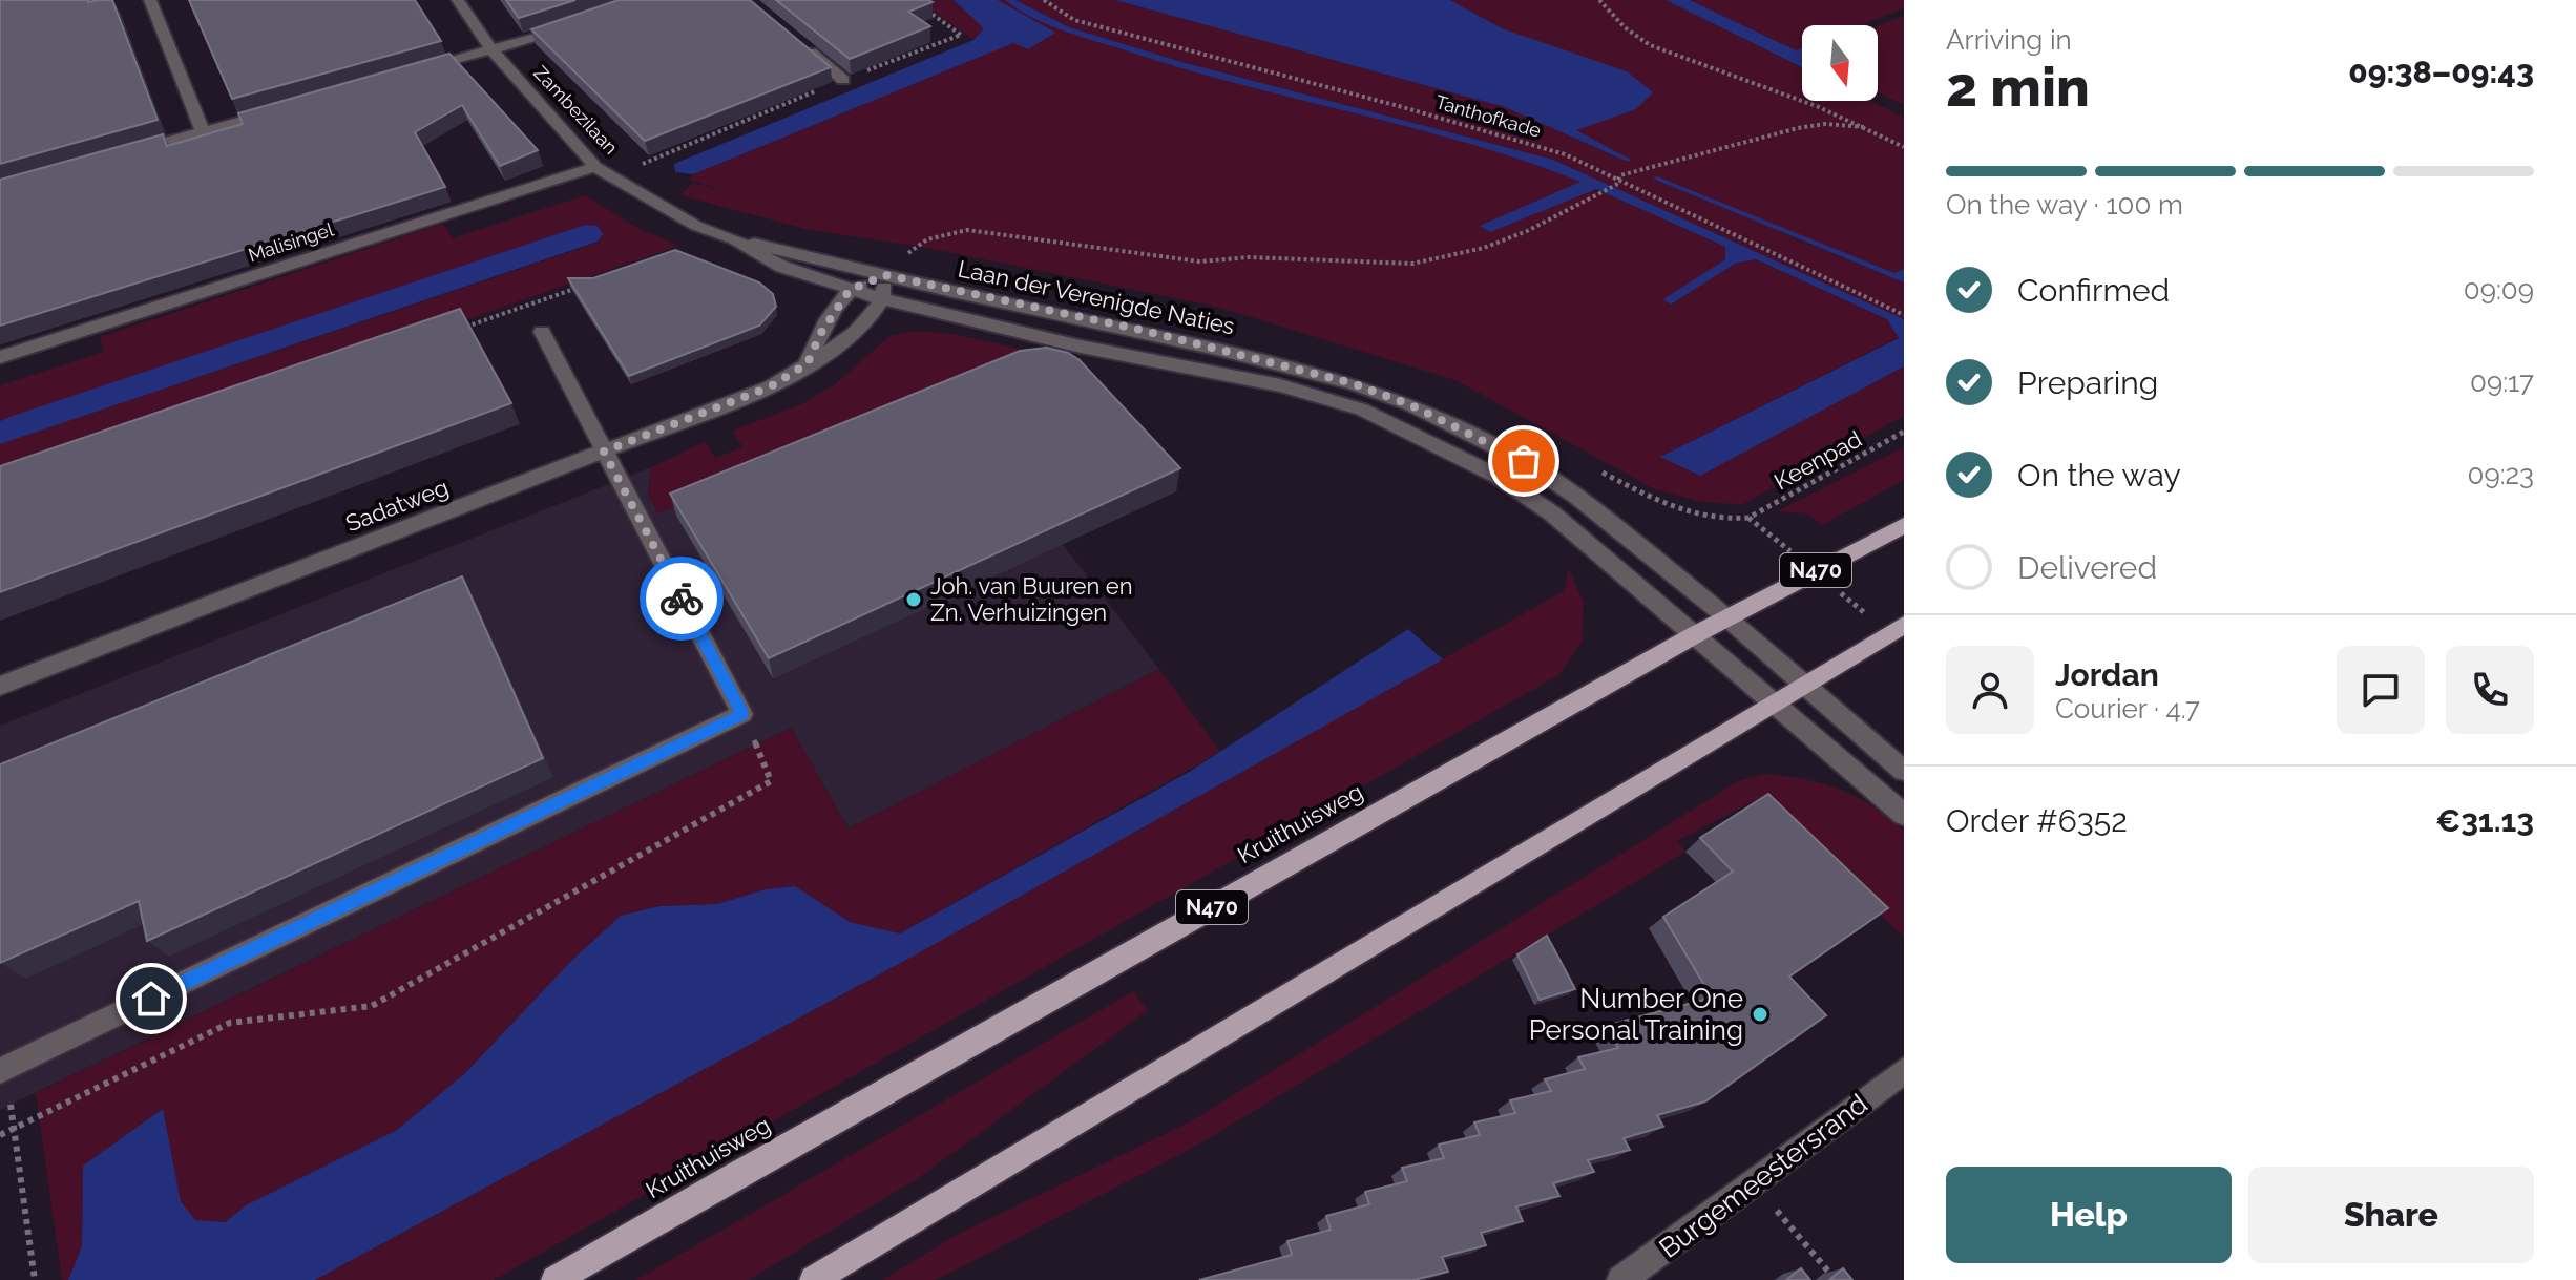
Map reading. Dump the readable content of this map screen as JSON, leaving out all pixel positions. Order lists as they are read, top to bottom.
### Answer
{
  "streets": {
    "main road": ["N470", "Kruithuisweg"],
    "street": [
      "Zambezilaan",
      "Malisingel",
      "Laan der Verenigde Naties",
      "Sadatweg",
      "Burgemeestersrand"
    ],
    "path": ["Tanthofkade", "Keenpad"]
  },
  "crossings": [
    ["Zambezilaan", "Malisingel"],
    ["Zambezilaan", "Laan der Verenigde Naties"],
    ["Laan der Verenigde Naties", "Sadatweg"],
    ["Laan der Verenigde Naties", "Kruithuisweg"]
  ],
  "places": ["Joh. van Buuren en Zn. Verhuizingen", "Number One Personal Training"],
  "north": "bottom",
  "page": {
    "heading": ["2 min", "Arriving in", "09:38–09:43"],
    "panel": [
      "Jordan",
      "Courier · 4.7",
      "Order #6352",
      "€31.13"
    ],
    "bar": "On the way · 100 m",
    "list": [
      ["Confirmed", "09:09"],
      ["Preparing", "09:17"],
      ["On the way", "09:23"],
      "Delivered"
    ],
    "buttons": ["Help", "Share"]
  }
}
